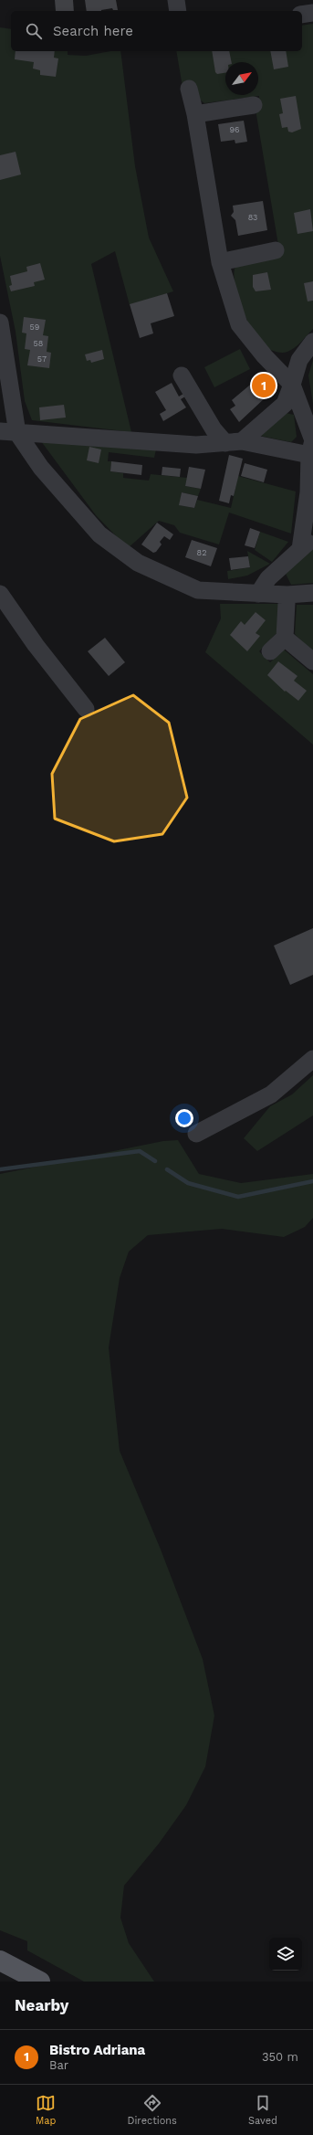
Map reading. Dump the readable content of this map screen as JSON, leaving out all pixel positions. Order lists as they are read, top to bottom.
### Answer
{
  "house_numbers": [
    "96",
    "83",
    "59",
    "58",
    "57",
    "82"
  ],
  "north": "top right",
  "page": {
    "search": "Search here",
    "pins": "1",
    "heading": "Nearby",
    "list": [
      {
        "mark": "1",
        "name": "Bistro Adriana",
        "note": "Bar",
        "value": "350 m"
      }
    ],
    "nav": ["Map", "Directions", "Saved"]
  }
}
